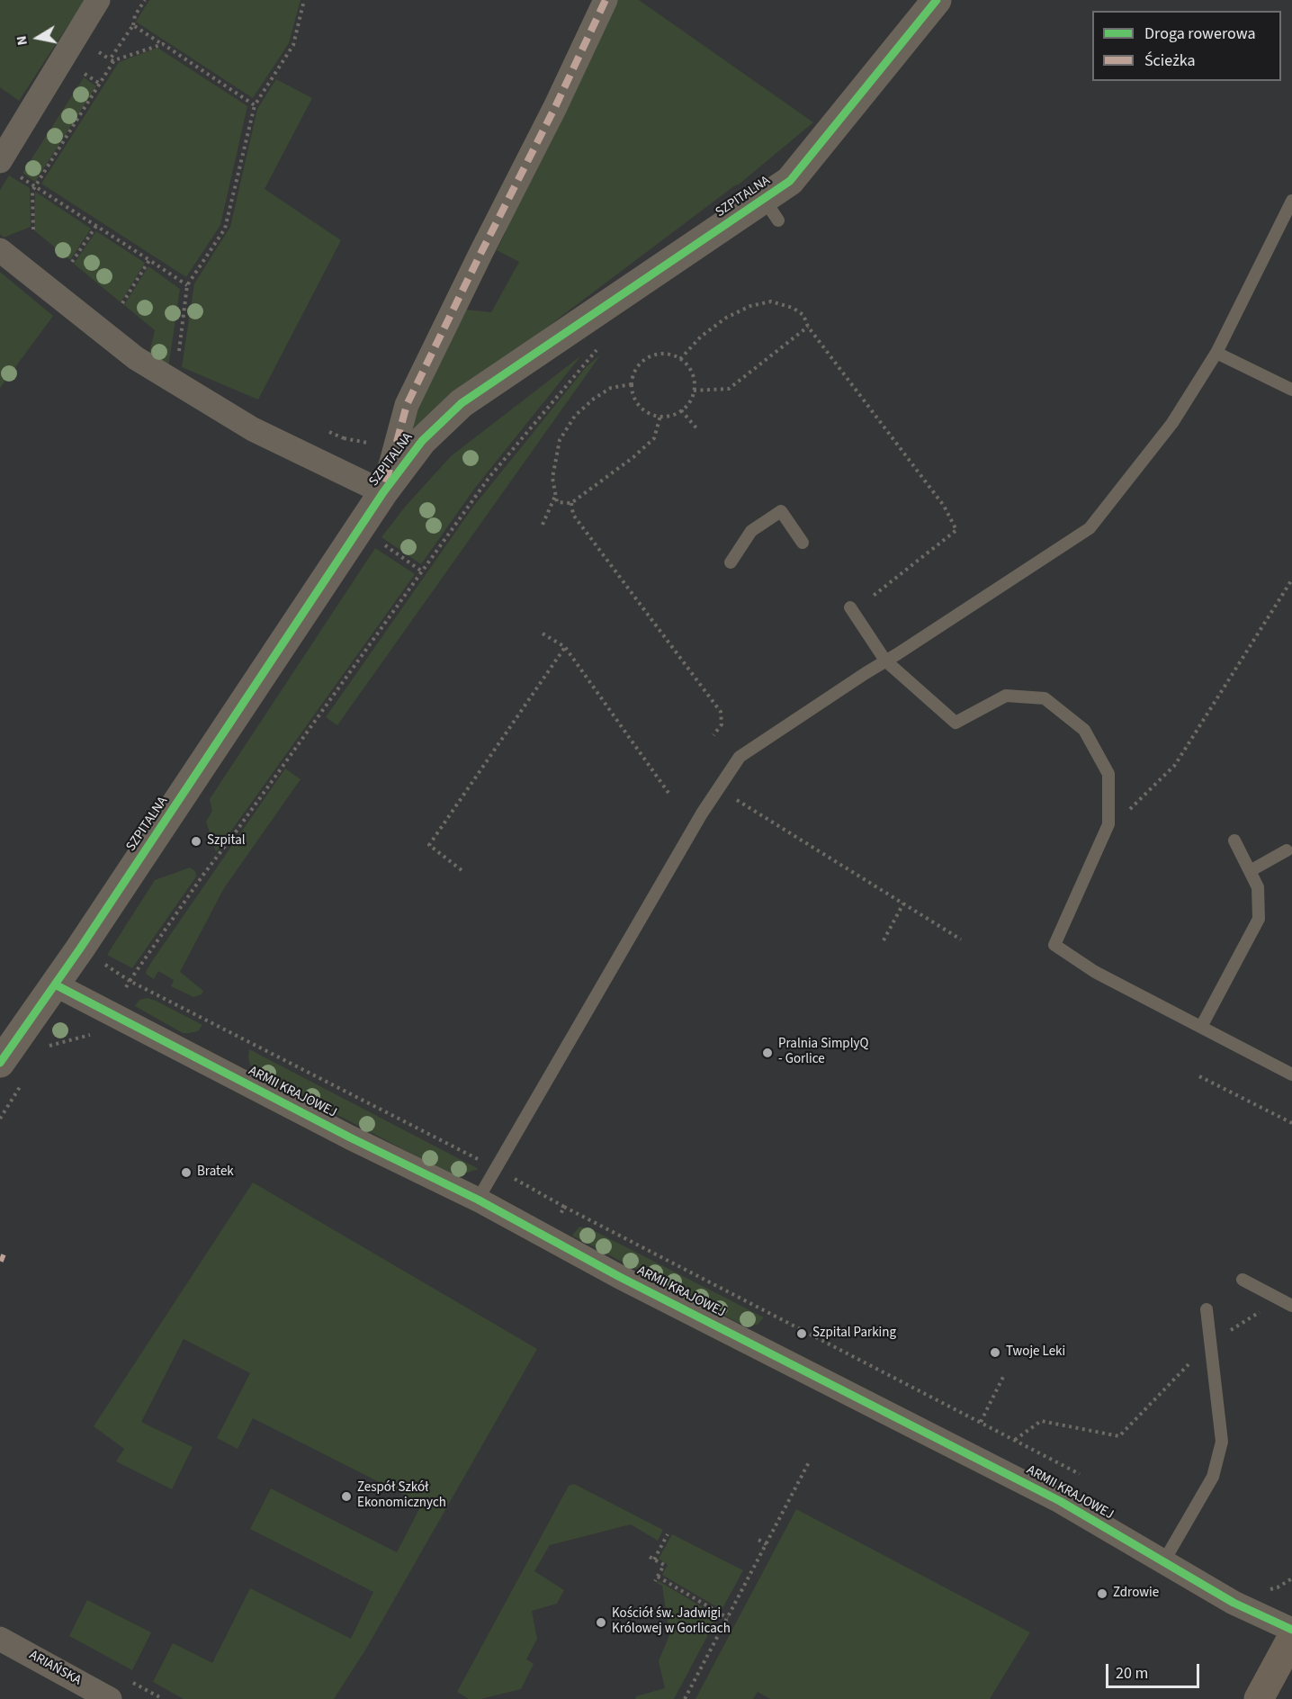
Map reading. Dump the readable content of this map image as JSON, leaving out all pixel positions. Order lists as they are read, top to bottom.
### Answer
{
  "streets": {
    "street": ["SZPITALNA", "ARMII KRAJOWEJ", "ARIAŃSKA"]
  },
  "crossings": [
    ["SZPITALNA", "ARMII KRAJOWEJ"]
  ],
  "places": [
    "Szpital",
    "Pralnia SimplyQ - Gorlice",
    "Bratek",
    "Szpital Parking",
    "Twoje Leki",
    "Zespół Szkół Ekonomicznych",
    "Zdrowie",
    "Kościół św. Jadwigi Królowej w Gorlicach"
  ],
  "legend": ["Droga rowerowa", "Ścieżka"],
  "scale_bar": "20 m",
  "north": "left"
}
